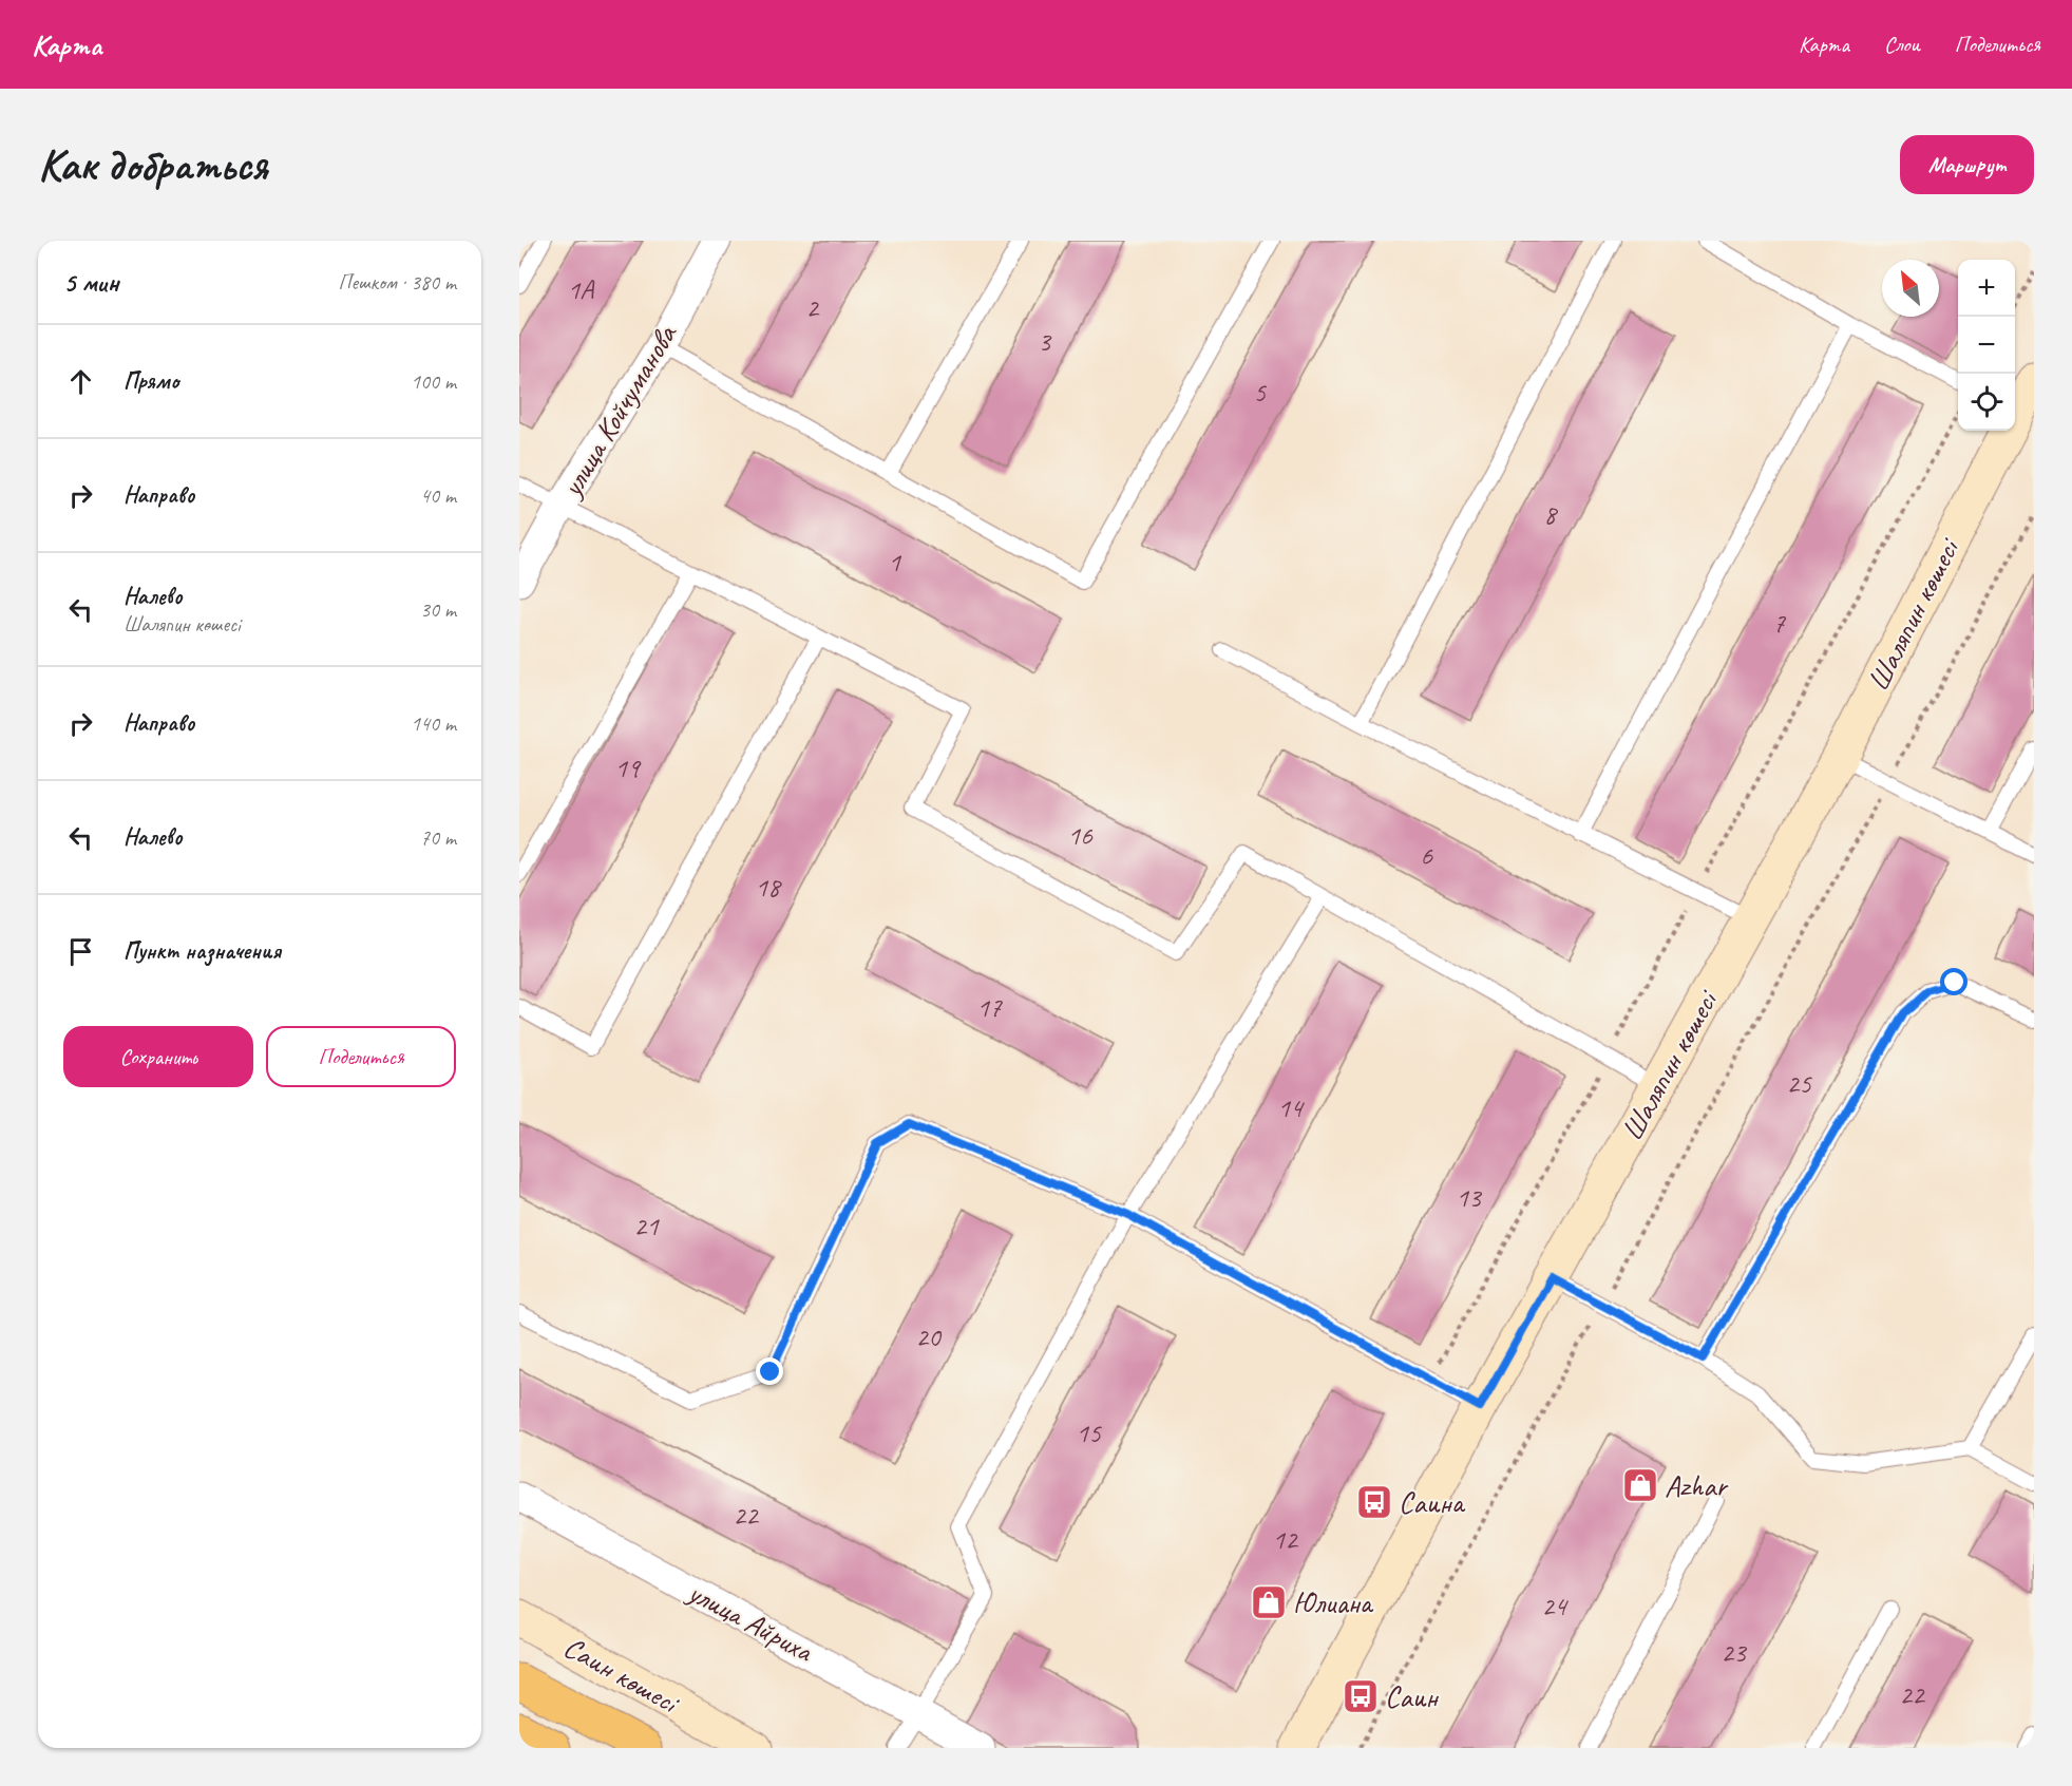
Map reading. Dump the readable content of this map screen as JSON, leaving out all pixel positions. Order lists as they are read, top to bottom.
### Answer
{
  "streets": {
    "main road": ["Шаляпин көшесі", "Саин көшесі"],
    "street": ["улица Койчуманова", "улица Айриха"]
  },
  "places": {
    "shop": ["Azhar", "Юлиана"],
    "bus stop": ["Саина", "Саин"]
  },
  "house_numbers": [
    "1А",
    "2",
    "3",
    "5",
    "8",
    "1",
    "7",
    "19",
    "16",
    "6",
    "18",
    "17",
    "25",
    "14",
    "13",
    "21",
    "20",
    "15",
    "22",
    "12",
    "24",
    "23",
    "22"
  ],
  "north": "top left",
  "page": {
    "header": "Карта",
    "nav": ["Карта", "Слои", "Поделиться"],
    "buttons": [
      "Маршрут",
      ["Сохранить", "Поделиться"]
    ],
    "title": "Как добраться",
    "heading": ["5 мин", "Пешком · 380 m"],
    "map_buttons": ["+", "−"],
    "list": [
      ["Прямо", "100 m"],
      ["Направо", "40 m"],
      ["Налево", "Шаляпин көшесі", "30 m"],
      ["Направо", "140 m"],
      ["Налево", "70 m"],
      "Пункт назначения"
    ]
  }
}
